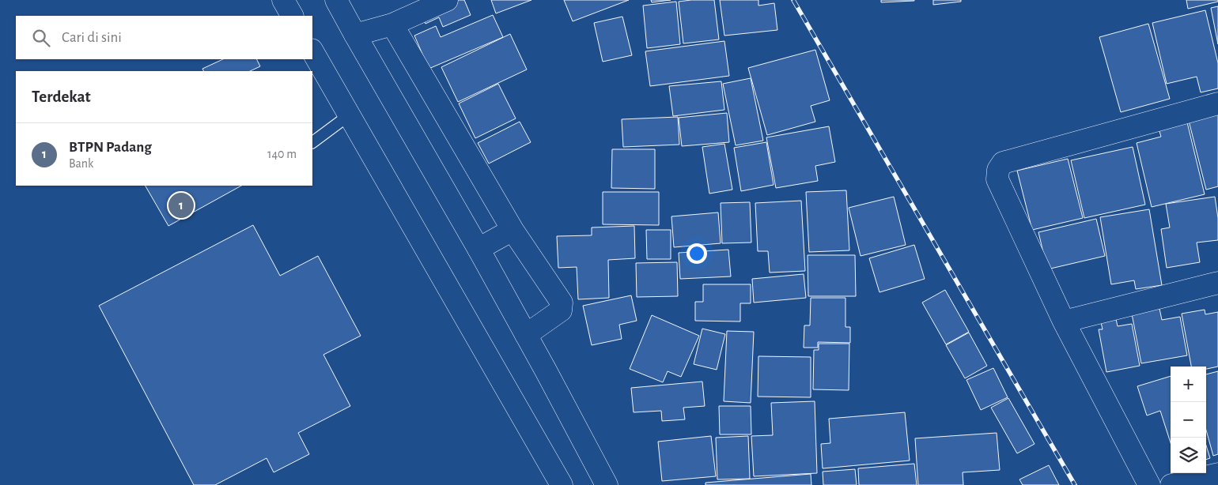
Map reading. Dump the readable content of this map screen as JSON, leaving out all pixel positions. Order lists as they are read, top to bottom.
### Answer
{
  "page": {
    "search": "Cari di sini",
    "heading": "Terdekat",
    "list": [
      {
        "mark": "1",
        "name": "BTPN Padang",
        "note": "Bank",
        "value": "140 m"
      }
    ],
    "pins": "1",
    "map_buttons": ["+", "−"]
  }
}
